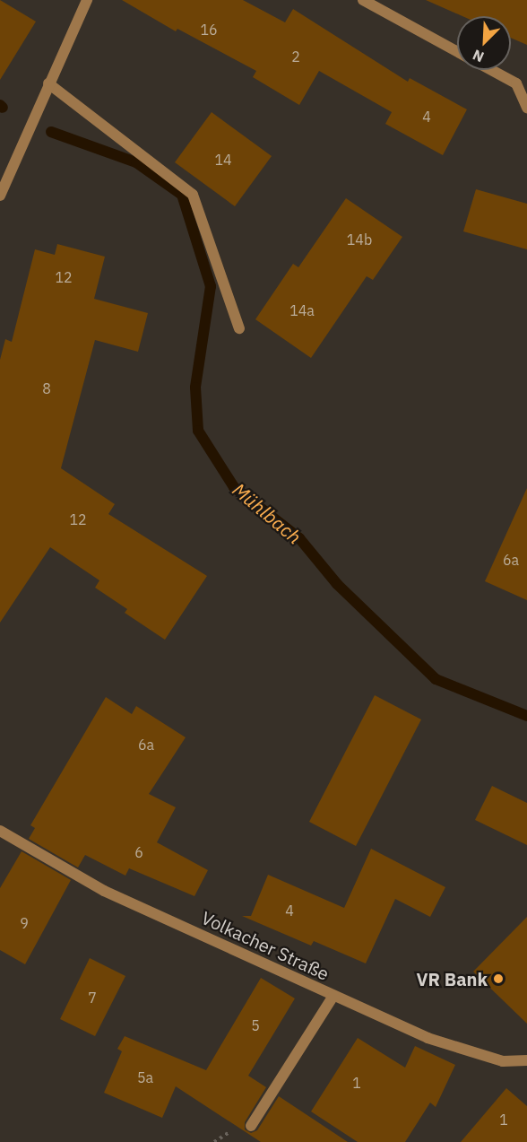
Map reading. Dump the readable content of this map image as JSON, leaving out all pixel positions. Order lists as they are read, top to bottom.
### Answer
{
  "streets": {
    "street": ["Volkacher Straße"]
  },
  "water": ["Mühlbach"],
  "places": ["VR Bank"],
  "house_numbers": [
    "16",
    "2",
    "4",
    "14",
    "14b",
    "12",
    "14a",
    "8",
    "12",
    "6a",
    "6a",
    "6",
    "4",
    "9",
    "7",
    "5",
    "5a",
    "1",
    "1"
  ],
  "north": "bottom left"
}
